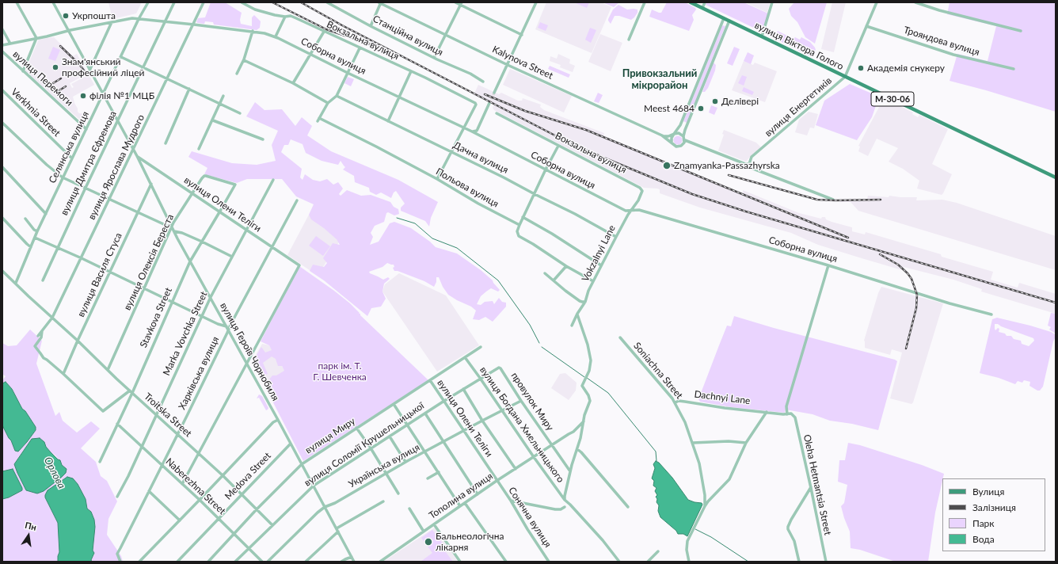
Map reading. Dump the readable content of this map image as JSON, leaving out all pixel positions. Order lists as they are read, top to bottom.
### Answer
{
  "streets": {
    "main road": ["вулиця Віктора Голого", "М-30-06"],
    "street": [
      "Станційна вулиця",
      "Вокзальна вулиця",
      "Трояндова вулиця",
      "Соборна вулиця",
      "Kalynova Street",
      "вулиця Перемоги",
      "вулиця Енергетиків",
      "Verkhnia Street",
      "Селянська вулиця",
      "Дачна вулиця",
      "вулиця Дмитра Єфремова",
      "вулиця Ярослава Мудрого",
      "Польова вулиця",
      "вулиця Олени Теліги",
      "Vokzalnyi Lane",
      "вулиця Олексія Береста",
      "вулиця Василя Стуса",
      "Stavkova Street",
      "Marka Vovchka Street",
      "вулиця Героїв Чорнобиля",
      "Soniachna Street",
      "Харківська вулиця",
      "Dachnyi Lane",
      "провулок Миру",
      "Troitska Street",
      "вулиця Богдана Хмельницького",
      "вулиця Миру",
      "вулиця Соломії Крушельницької",
      "Українська вулиця",
      "Medova Street",
      "Oleha Hetmantsia Street",
      "Naberezhna Street",
      "Тополина вулиця",
      "Сонячна вулиця"
    ]
  },
  "crossings": [
    ["Вокзальна вулиця", "Соборна вулиця"],
    ["Вокзальна вулиця", "Vokzalnyi Lane"],
    ["Трояндова вулиця", "вулиця Енергетиків"],
    ["вулиця Віктора Голого", "вулиця Енергетиків"],
    ["Соборна вулиця", "Селянська вулиця"],
    ["Соборна вулиця", "вулиця Дмитра Єфремова"],
    ["Соборна вулиця", "вулиця Ярослава Мудрого"],
    ["Соборна вулиця", "Vokzalnyi Lane"],
    ["вулиця Перемоги", "Селянська вулиця"],
    ["Verkhnia Street", "Селянська вулиця"],
    ["Селянська вулиця", "Troitska Street"],
    ["Дачна вулиця", "Vokzalnyi Lane"],
    ["вулиця Ярослава Мудрого", "вулиця Героїв Чорнобиля"],
    ["вулиця Ярослава Мудрого", "Troitska Street"],
    ["вулиця Олени Теліги", "вулиця Олексія Береста"],
    ["вулиця Олени Теліги", "Stavkova Street"],
    ["вулиця Олени Теліги", "Marka Vovchka Street"],
    ["вулиця Олени Теліги", "вулиця Героїв Чорнобиля"],
    ["вулиця Олени Теліги", "Харківська вулиця"],
    ["вулиця Олени Теліги", "вулиця Миру"],
    ["вулиця Олени Теліги", "вулиця Соломії Крушельницької"],
    ["вулиця Олени Теліги", "Українська вулиця"],
    ["вулиця Олени Теліги", "Тополина вулиця"],
    ["вулиця Олени Теліги", "Сонячна вулиця"],
    ["вулиця Олексія Береста", "Stavkova Street"],
    ["вулиця Олексія Береста", "вулиця Героїв Чорнобиля"],
    ["вулиця Олексія Береста", "Troitska Street"],
    ["вулиця Василя Стуса", "вулиця Героїв Чорнобиля"],
    ["вулиця Василя Стуса", "Troitska Street"],
    ["Stavkova Street", "вулиця Героїв Чорнобиля"],
    ["Stavkova Street", "Troitska Street"],
    ["Stavkova Street", "Naberezhna Street"],
    ["Marka Vovchka Street", "вулиця Героїв Чорнобиля"],
    ["Marka Vovchka Street", "Troitska Street"],
    ["Marka Vovchka Street", "Naberezhna Street"],
    ["вулиця Героїв Чорнобиля", "Харківська вулиця"],
    ["вулиця Героїв Чорнобиля", "вулиця Миру"],
    ["вулиця Героїв Чорнобиля", "вулиця Соломії Крушельницької"],
    ["вулиця Героїв Чорнобиля", "Українська вулиця"],
    ["вулиця Героїв Чорнобиля", "Medova Street"],
    ["Soniachna Street", "Dachnyi Lane"],
    ["Харківська вулиця", "Troitska Street"],
    ["Харківська вулиця", "Naberezhna Street"],
    ["Dachnyi Lane", "Oleha Hetmantsia Street"],
    ["провулок Миру", "вулиця Соломії Крушельницької"],
    ["провулок Миру", "Українська вулиця"],
    ["провулок Миру", "Тополина вулиця"],
    ["Troitska Street", "вулиця Миру"],
    ["Troitska Street", "вулиця Соломії Крушельницької"],
    ["Troitska Street", "Medova Street"],
    ["вулиця Богдана Хмельницького", "вулиця Миру"],
    ["вулиця Богдана Хмельницького", "вулиця Соломії Крушельницької"],
    ["вулиця Богдана Хмельницького", "Українська вулиця"],
    ["вулиця Богдана Хмельницького", "Тополина вулиця"],
    ["вулиця Миру", "Naberezhna Street"],
    ["вулиця Соломії Крушельницької", "Naberezhna Street"],
    ["Medova Street", "Naberezhna Street"],
    ["Тополина вулиця", "Сонячна вулиця"]
  ],
  "districts": ["Привокзальний мікрорайон"],
  "water": ["Орлова"],
  "parks": ["парк ім. Т. Г. Шевченка"],
  "places": [
    "Укрпошта",
    "Знам'янський професійний ліцей",
    "Академія снукеру",
    "філія №1 МЦБ",
    "Делівері",
    "Meest 4684",
    "Znamyanka-Passazhyrska",
    "Бальнеологічна лікарня"
  ],
  "legend": [
    "Вулиця",
    "Залізниця",
    "Парк",
    "Вода"
  ],
  "north": "top"
}
